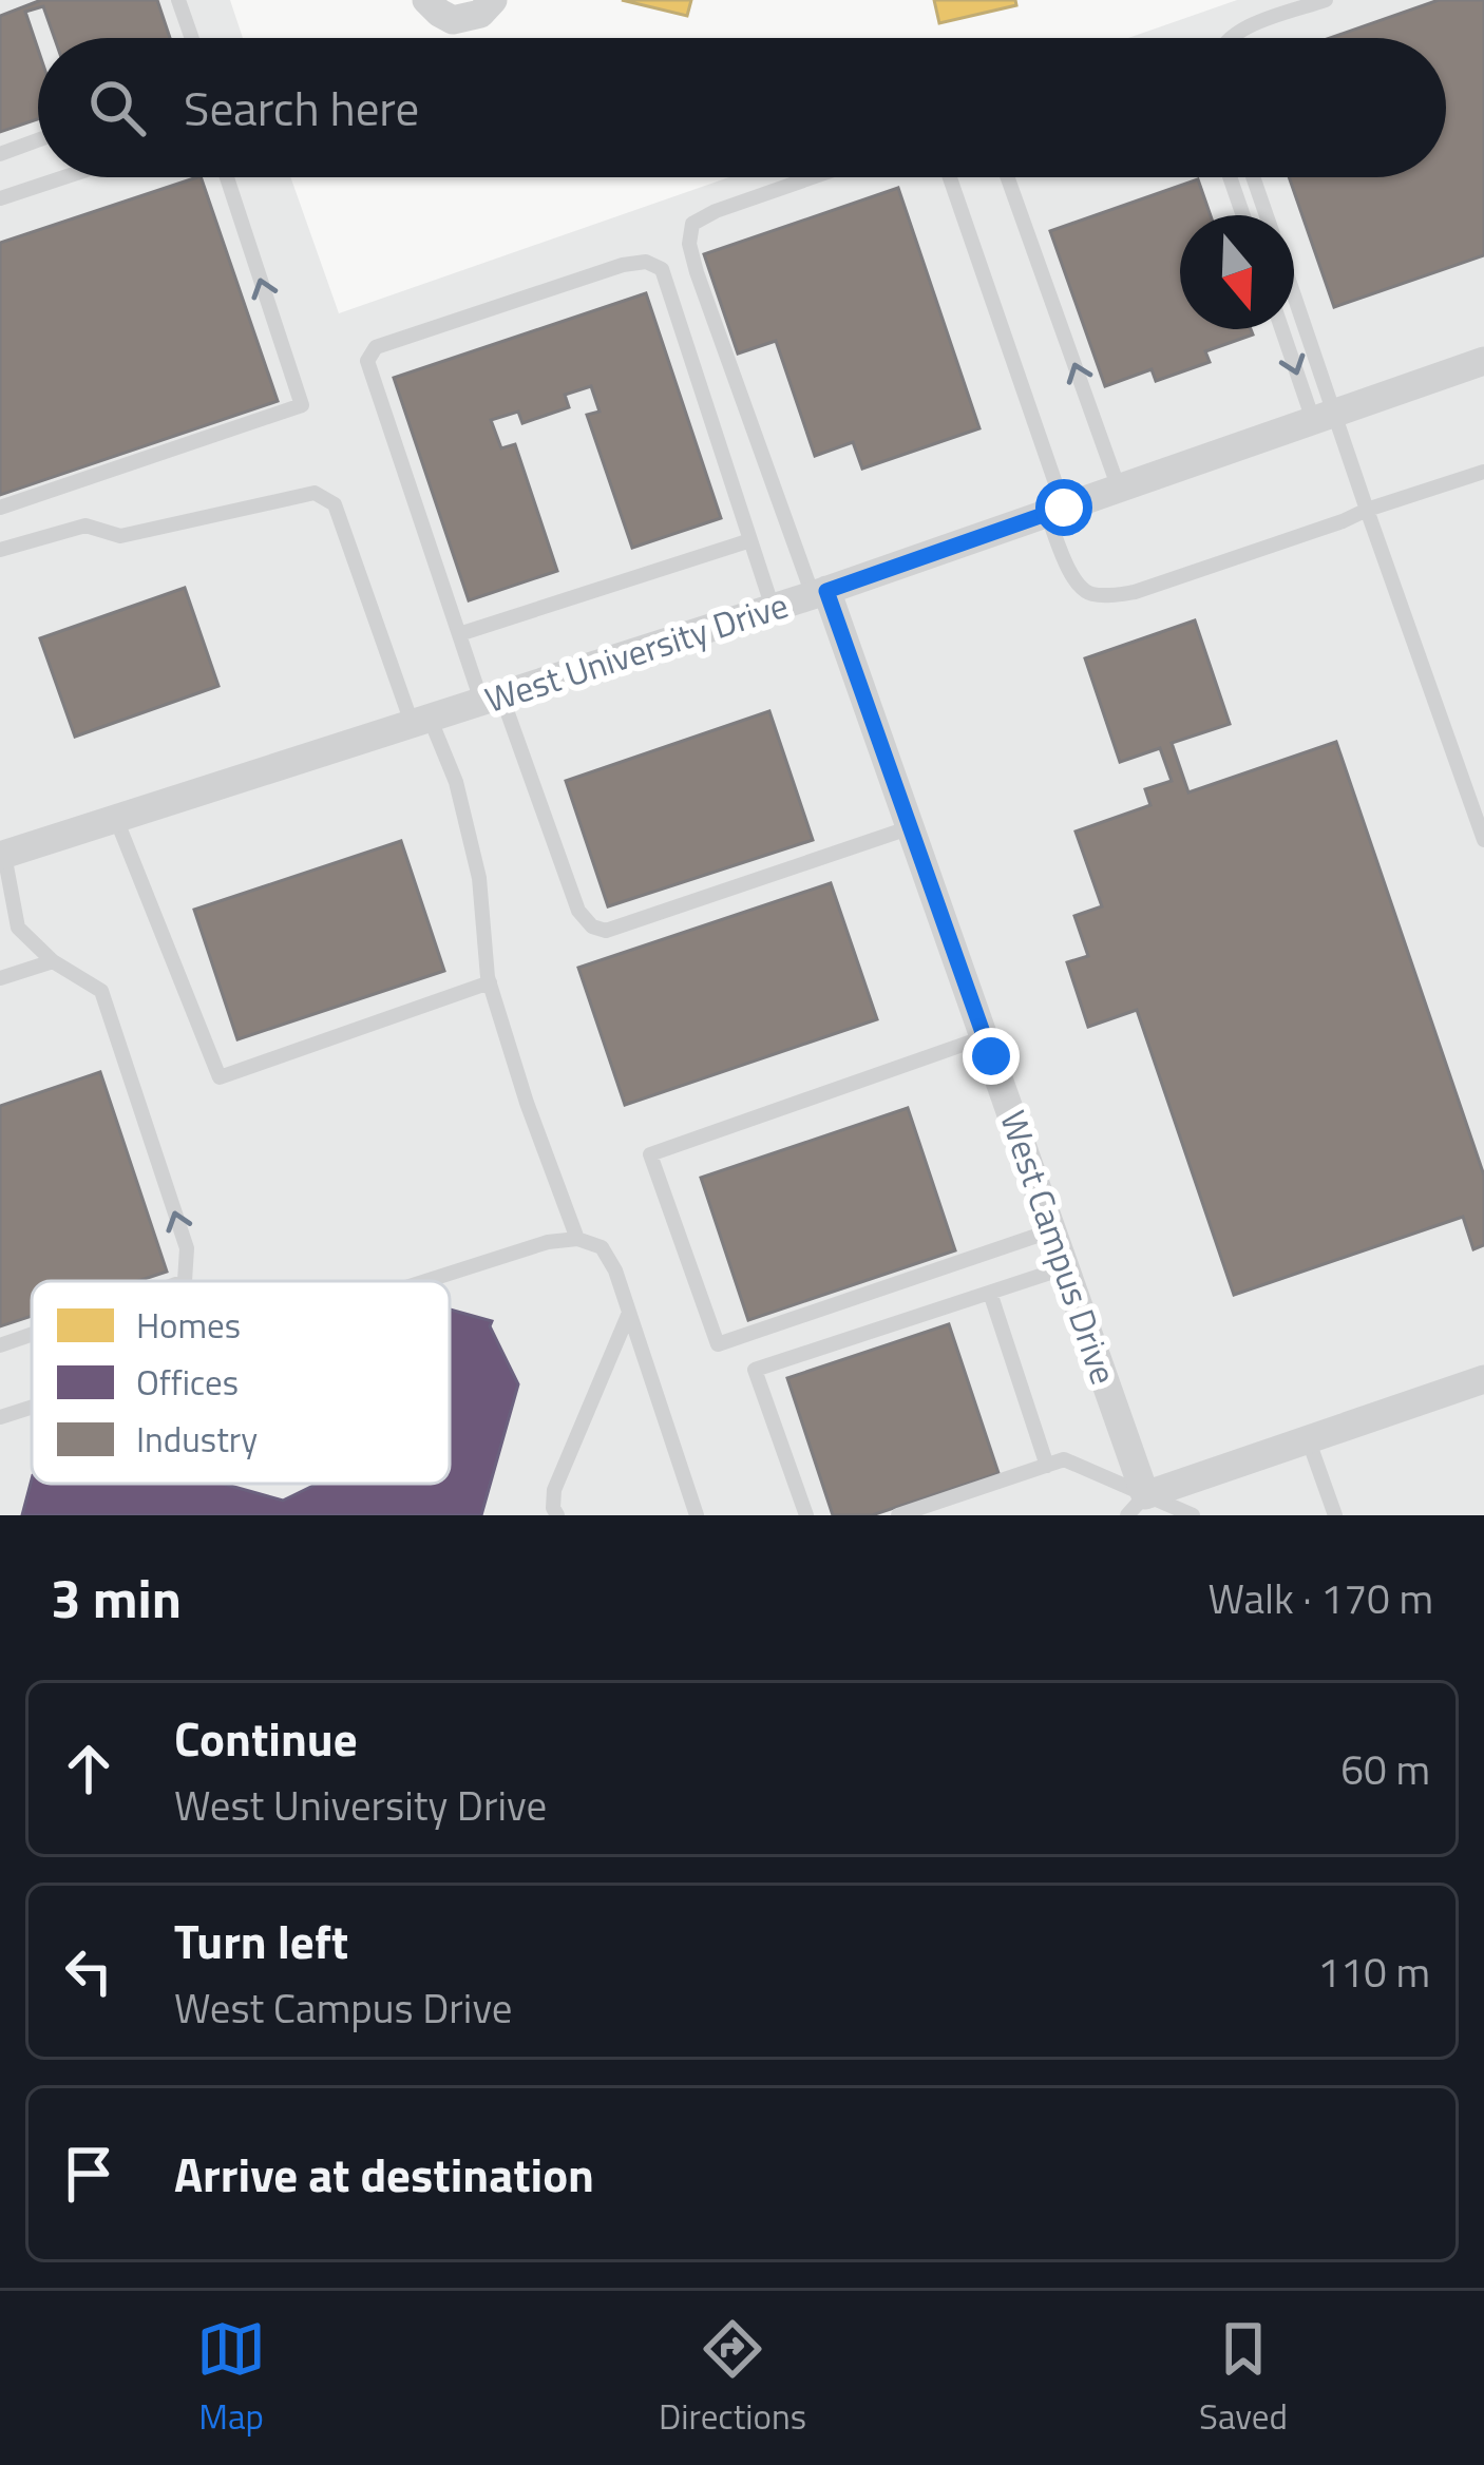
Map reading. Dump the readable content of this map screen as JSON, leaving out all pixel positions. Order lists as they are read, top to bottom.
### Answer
{
  "streets": {
    "street": ["West University Drive", "West Campus Drive"]
  },
  "crossings": [
    ["West University Drive", "West Campus Drive"]
  ],
  "legend": ["Homes", "Offices", "Industry"],
  "north": "bottom",
  "page": {
    "search": "Search here",
    "heading": ["3 min", "Walk · 170 m"],
    "list": [
      ["Continue", "West University Drive", "60 m"],
      ["Turn left", "West Campus Drive", "110 m"],
      "Arrive at destination"
    ],
    "nav": ["Map", "Directions", "Saved"]
  }
}
